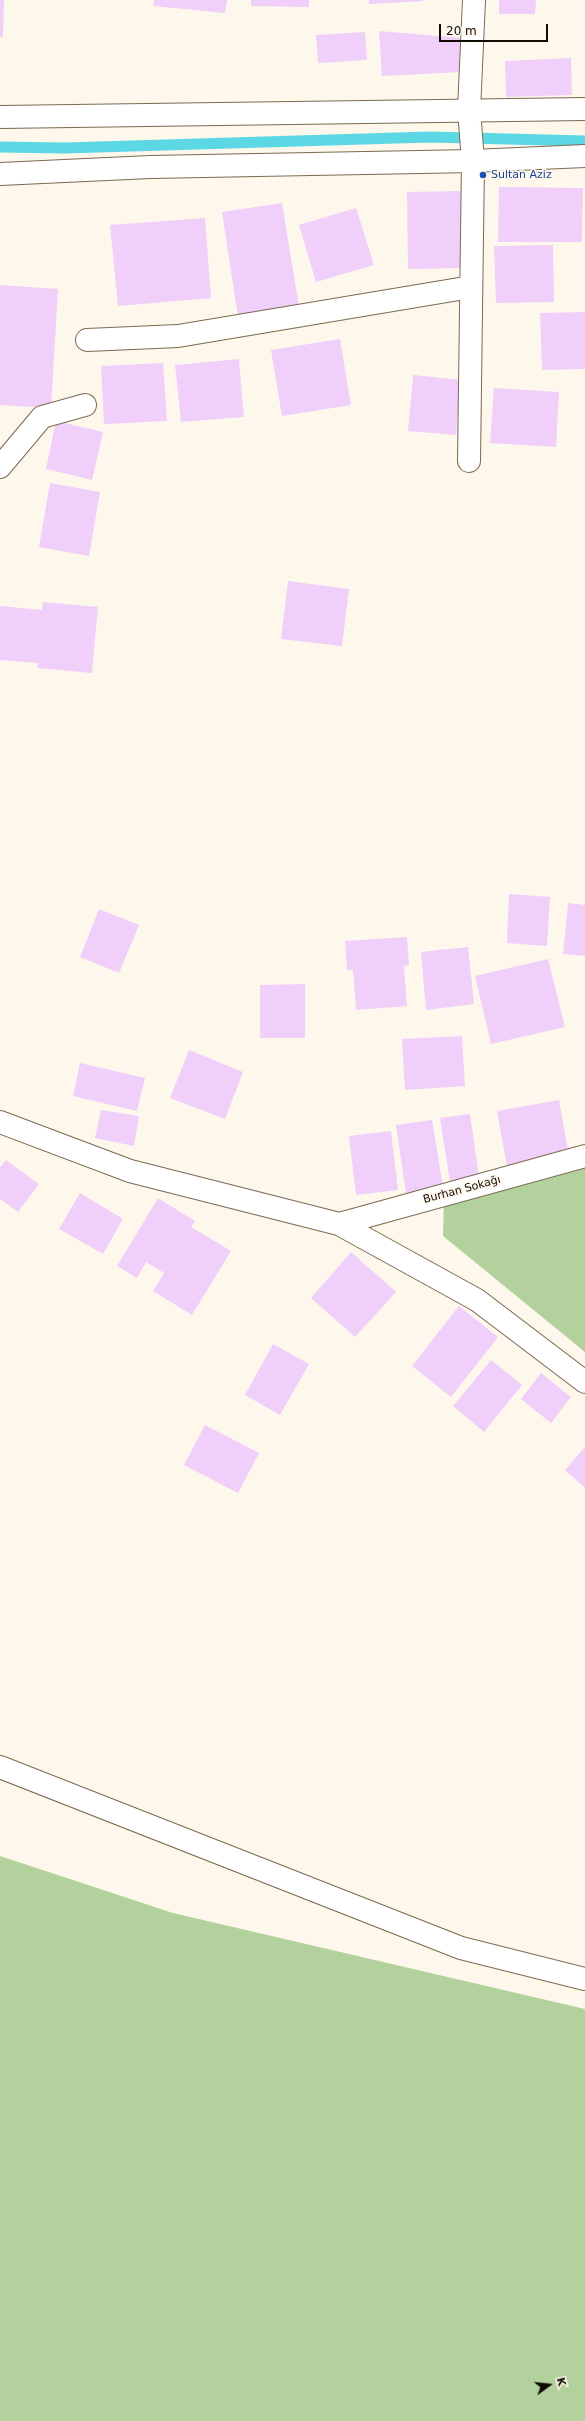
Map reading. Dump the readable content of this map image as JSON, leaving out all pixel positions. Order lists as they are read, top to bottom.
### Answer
{
  "streets": {
    "street": ["Burhan Sokağı"]
  },
  "places": ["Sultan Aziz"],
  "scale_bar": "20 m",
  "north": "right"
}
